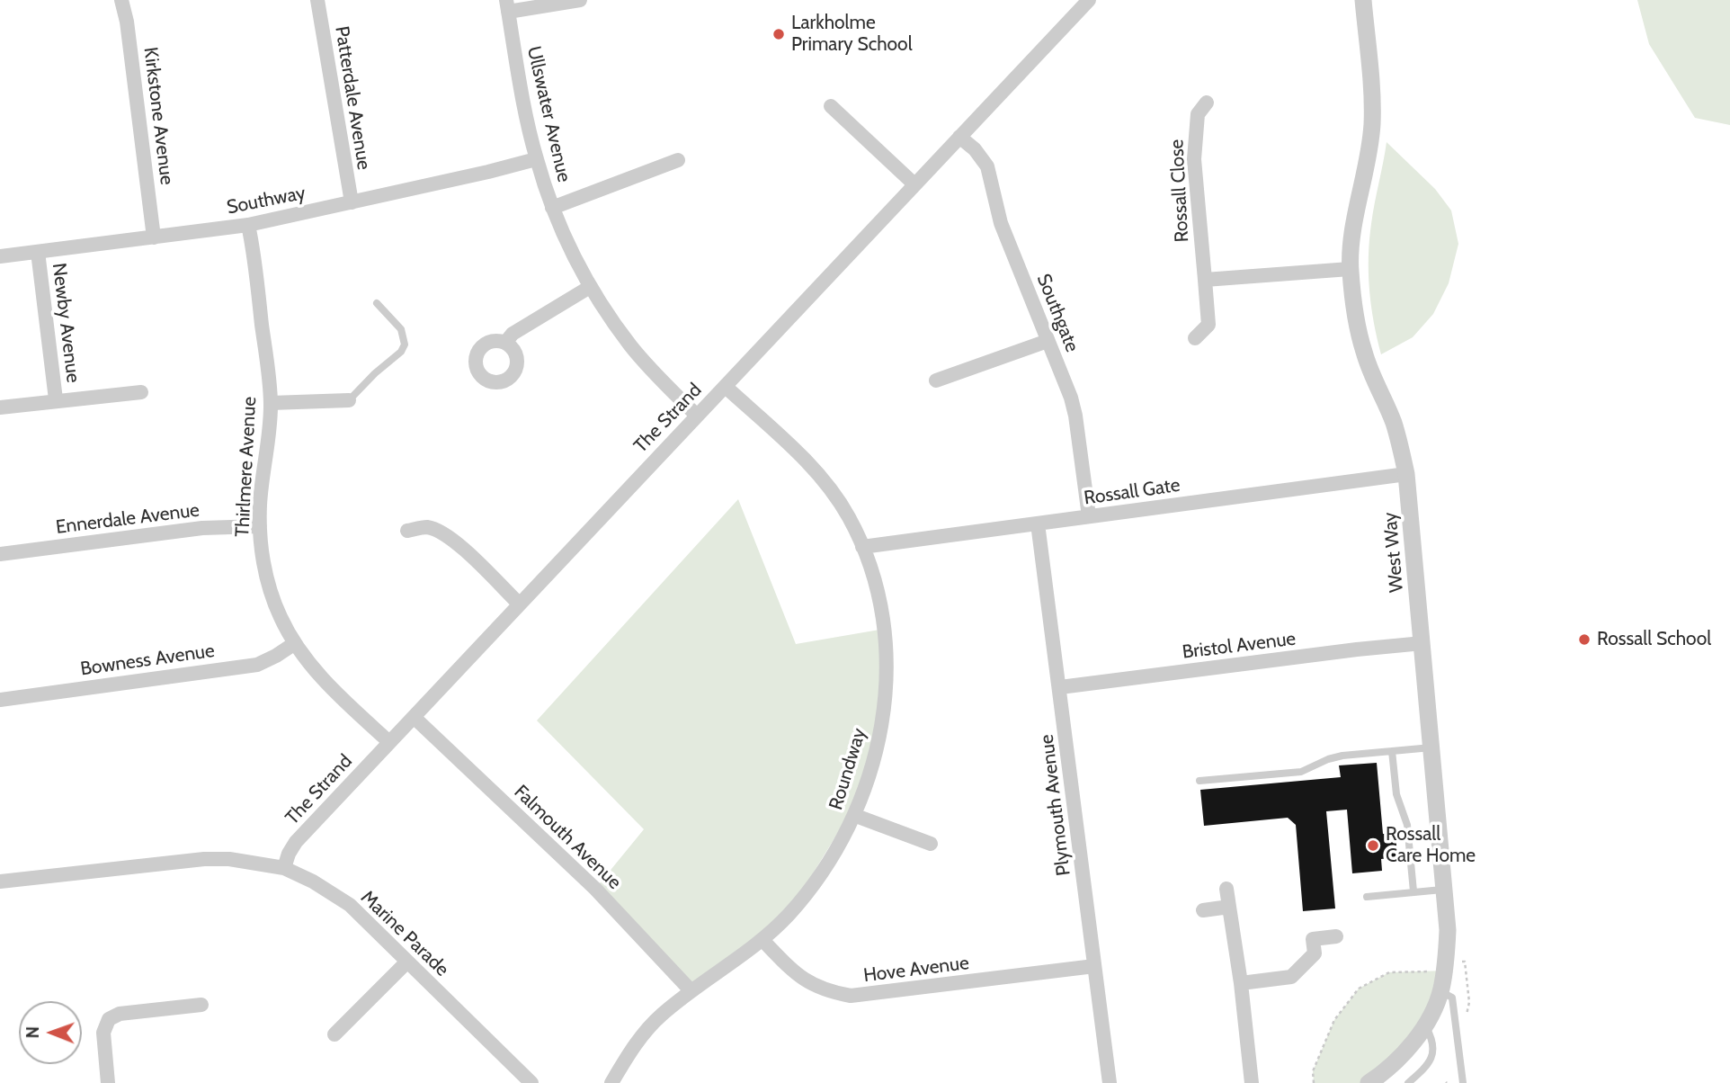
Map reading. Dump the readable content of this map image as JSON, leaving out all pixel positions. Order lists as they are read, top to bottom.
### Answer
{
  "streets": {
    "street": [
      "Patterdale Avenue",
      "Ullswater Avenue",
      "Kirkstone Avenue",
      "Rossall Close",
      "Southway",
      "Southgate",
      "Newby Avenue",
      "The Strand",
      "Thirlmere Avenue",
      "Rossall Gate",
      "Ennerdale Avenue",
      "West Way",
      "Bristol Avenue",
      "Bowness Avenue",
      "Roundway",
      "Plymouth Avenue",
      "Falmouth Avenue",
      "Marine Parade",
      "Hove Avenue"
    ]
  },
  "crossings": [
    ["Patterdale Avenue", "Southway"],
    ["Ullswater Avenue", "Southway"],
    ["Ullswater Avenue", "The Strand"],
    ["Kirkstone Avenue", "Southway"],
    ["Southway", "Newby Avenue"],
    ["Southway", "Thirlmere Avenue"],
    ["Southgate", "The Strand"],
    ["Southgate", "Rossall Gate"],
    ["The Strand", "Thirlmere Avenue"],
    ["The Strand", "Roundway"],
    ["The Strand", "Falmouth Avenue"],
    ["The Strand", "Marine Parade"],
    ["Thirlmere Avenue", "Ennerdale Avenue"],
    ["Thirlmere Avenue", "Bowness Avenue"],
    ["Rossall Gate", "West Way"],
    ["Rossall Gate", "Roundway"],
    ["Rossall Gate", "Plymouth Avenue"],
    ["West Way", "Bristol Avenue"],
    ["Bristol Avenue", "Plymouth Avenue"],
    ["Roundway", "Falmouth Avenue"],
    ["Roundway", "Hove Avenue"],
    ["Plymouth Avenue", "Hove Avenue"]
  ],
  "places": ["Larkholme Primary School", "Rossall School", "Rossall Care Home"],
  "north": "left"
}
